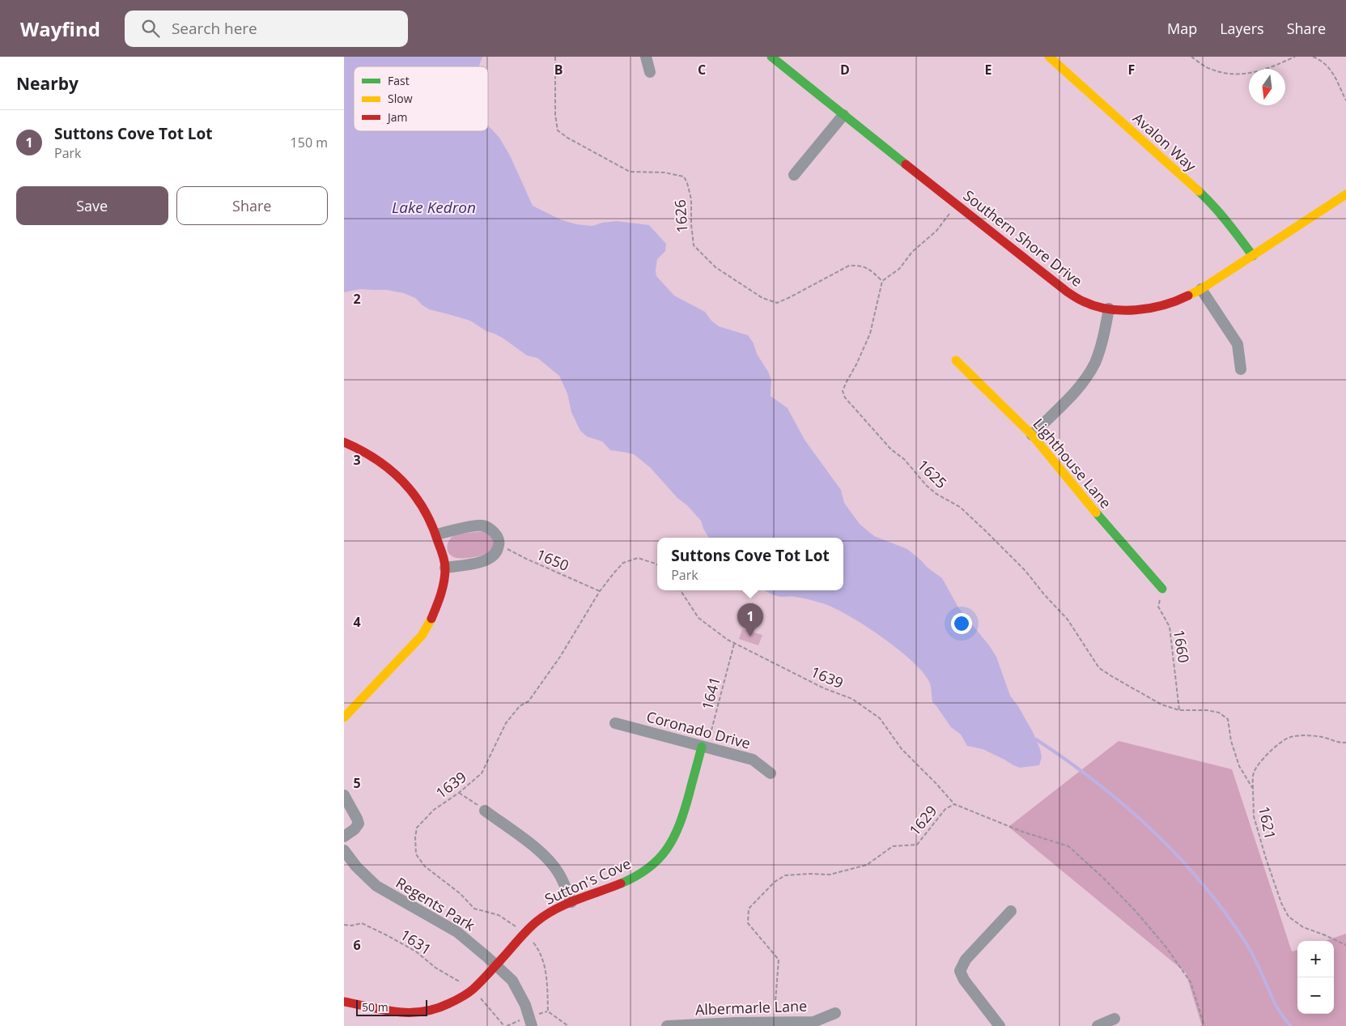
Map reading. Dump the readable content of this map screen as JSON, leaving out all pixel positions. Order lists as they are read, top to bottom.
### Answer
{
  "streets": {
    "street": [
      "Avalon Way",
      "Southern Shore Drive",
      "Lighthouse Lane",
      "Coronado Drive",
      "Sutton's Cove",
      "Regents Park",
      "Albermarle Lane"
    ],
    "path": [
      "1626",
      "1625",
      "1650",
      "1660",
      "1639",
      "1641",
      "1629",
      "1621",
      "1631"
    ]
  },
  "crossings": [
    ["Avalon Way", "Southern Shore Drive"],
    ["1626", "1625"],
    ["Lighthouse Lane", "1660"],
    ["1625", "1660"],
    ["1625", "1621"],
    ["1650", "1639"],
    ["1660", "1621"],
    ["1639", "1641"],
    ["1639", "1629"],
    ["1639", "Sutton's Cove"],
    ["1641", "Coronado Drive"],
    ["1641", "Sutton's Cove"],
    ["Coronado Drive", "Sutton's Cove"],
    ["1629", "Albermarle Lane"],
    ["Sutton's Cove", "Regents Park"],
    ["Sutton's Cove", "1631"]
  ],
  "water": ["Lake Kedron"],
  "legend": ["Fast", "Slow", "Jam"],
  "scale_bar": "50 m",
  "north": "bottom",
  "page": {
    "header": "Wayfind",
    "search": "Search here",
    "nav": ["Map", "Layers", "Share"],
    "heading": "Nearby",
    "list": [
      {
        "mark": "1",
        "name": "Suttons Cove Tot Lot",
        "note": "Park",
        "value": "150 m"
      }
    ],
    "buttons": ["Save", "Share"],
    "popup": ["Suttons Cove Tot Lot", "Park"],
    "pins": "1",
    "map_buttons": ["+", "−"],
    "scale": "50 m"
  },
  "grid": {
    "columns": [
      "B",
      "C",
      "D",
      "E",
      "F"
    ],
    "rows": [
      "2",
      "3",
      "4",
      "5",
      "6"
    ]
  }
}
